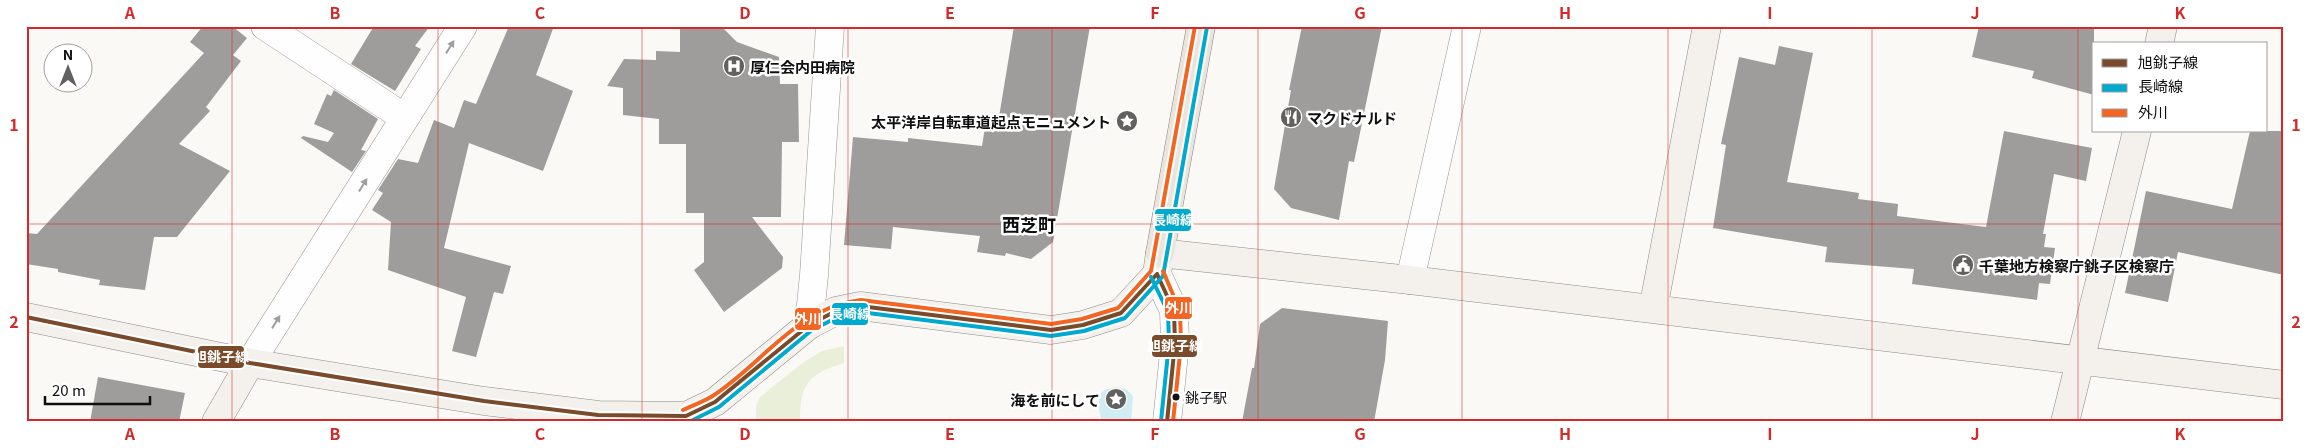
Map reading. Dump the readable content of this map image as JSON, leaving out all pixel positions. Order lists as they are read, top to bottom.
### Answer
{
  "districts": ["西芝町"],
  "places": {
    "hospital": ["厚仁会内田病院"],
    "restaurant": ["マクドナルド"],
    "place": ["太平洋岸自転車道起点モニュメント", "海を前にして"],
    "public building": ["千葉地方検察庁銚子区検察庁"],
    "other": ["銚子駅"]
  },
  "lines": ["transit line 外川", "transit line 長崎線", "transit line 旭銚子線"],
  "legend": ["旭銚子線", "長崎線", "外川"],
  "scale_bar": "20 m",
  "north": "top",
  "grid": {
    "columns": [
      "A",
      "B",
      "C",
      "D",
      "E",
      "F",
      "G",
      "H",
      "I",
      "J",
      "K"
    ],
    "rows": ["1", "2"]
  }
}
